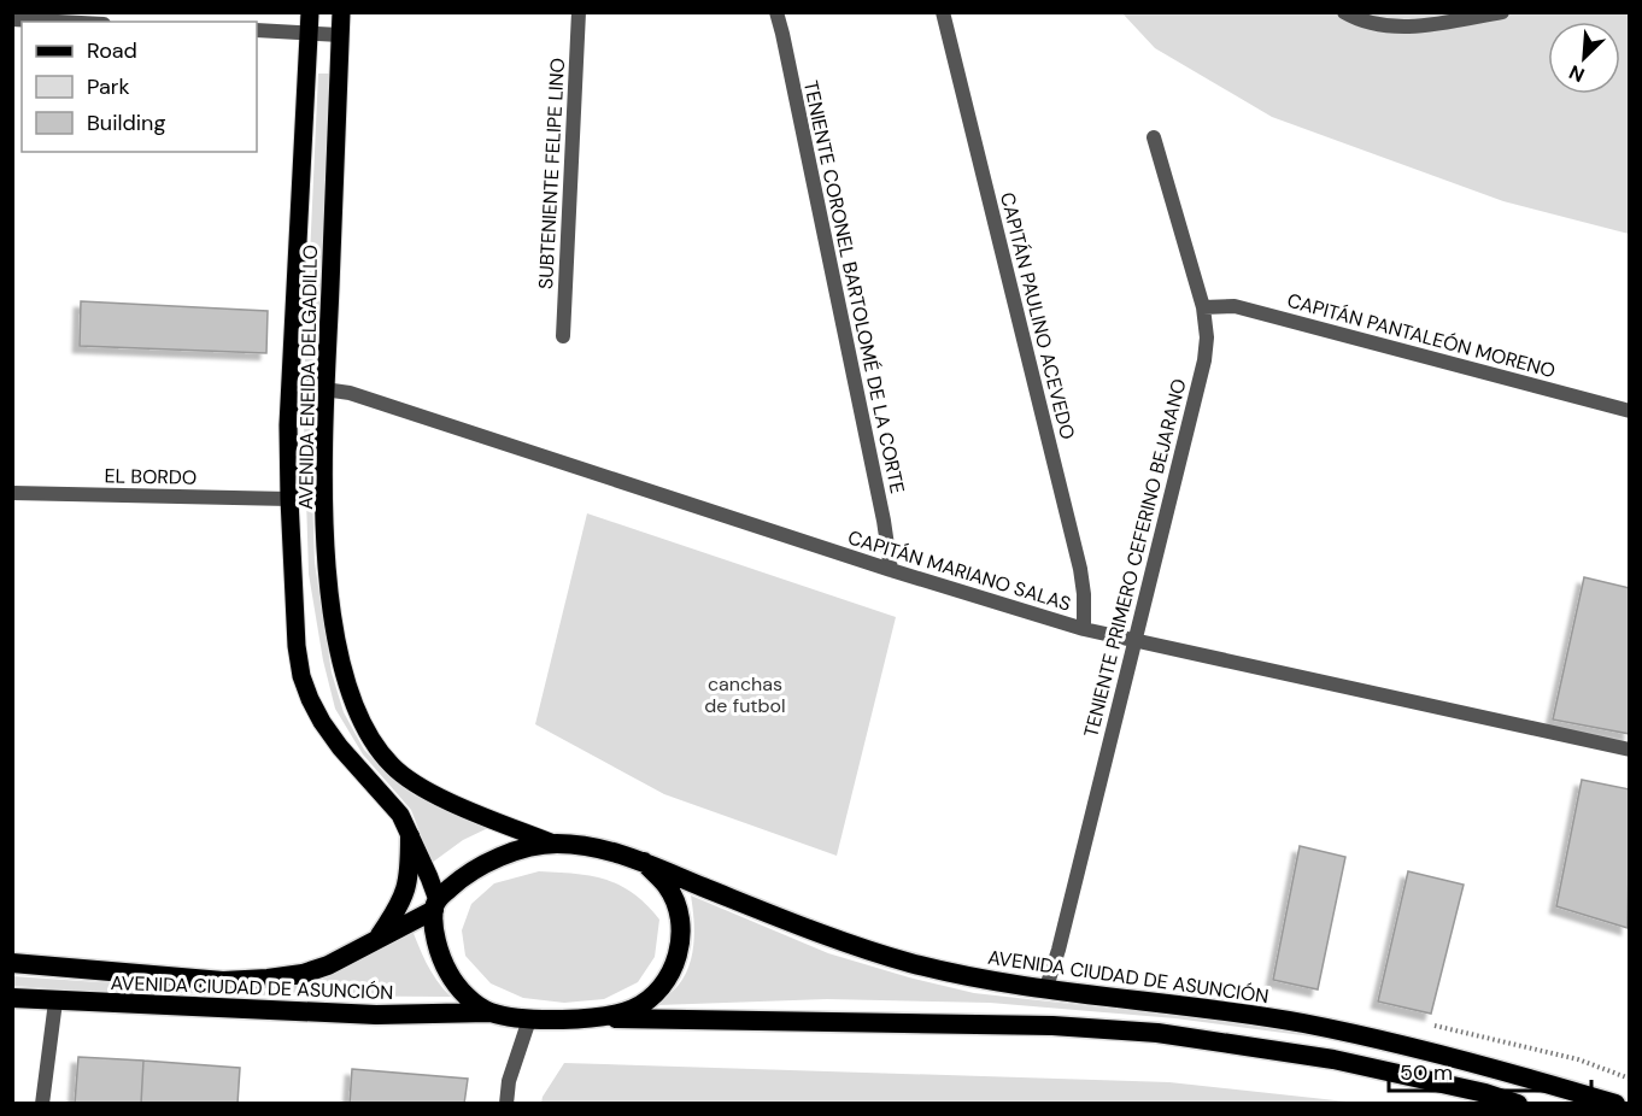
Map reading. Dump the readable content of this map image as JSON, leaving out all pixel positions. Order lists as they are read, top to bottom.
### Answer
{
  "streets": {
    "highway": ["AVENIDA CIUDAD DE ASUNCIÓN"],
    "main road": ["AVENIDA ENEIDA DELGADILLO"],
    "street": [
      "SUBTENIENTE FELIPE LINO",
      "TENIENTE CORONEL BARTOLOMÉ DE LA CORTE",
      "CAPITÁN PAULINO ACEVEDO",
      "CAPITÁN PANTALEÓN MORENO",
      "EL BORDO",
      "TENIENTE PRIMERO CEFERINO BEJARANO",
      "CAPITÁN MARIANO SALAS"
    ]
  },
  "crossings": [
    ["TENIENTE CORONEL BARTOLOMÉ DE LA CORTE", "CAPITÁN MARIANO SALAS"],
    ["CAPITÁN PAULINO ACEVEDO", "CAPITÁN MARIANO SALAS"],
    ["CAPITÁN PANTALEÓN MORENO", "TENIENTE PRIMERO CEFERINO BEJARANO"],
    ["AVENIDA ENEIDA DELGADILLO", "EL BORDO"],
    ["AVENIDA ENEIDA DELGADILLO", "CAPITÁN MARIANO SALAS"],
    ["AVENIDA ENEIDA DELGADILLO", "AVENIDA CIUDAD DE ASUNCIÓN"],
    ["TENIENTE PRIMERO CEFERINO BEJARANO", "CAPITÁN MARIANO SALAS"],
    ["TENIENTE PRIMERO CEFERINO BEJARANO", "AVENIDA CIUDAD DE ASUNCIÓN"]
  ],
  "parks": ["canchas de futbol"],
  "legend": ["Road", "Park", "Building"],
  "scale_bar": "50 m",
  "north": "bottom left"
}
